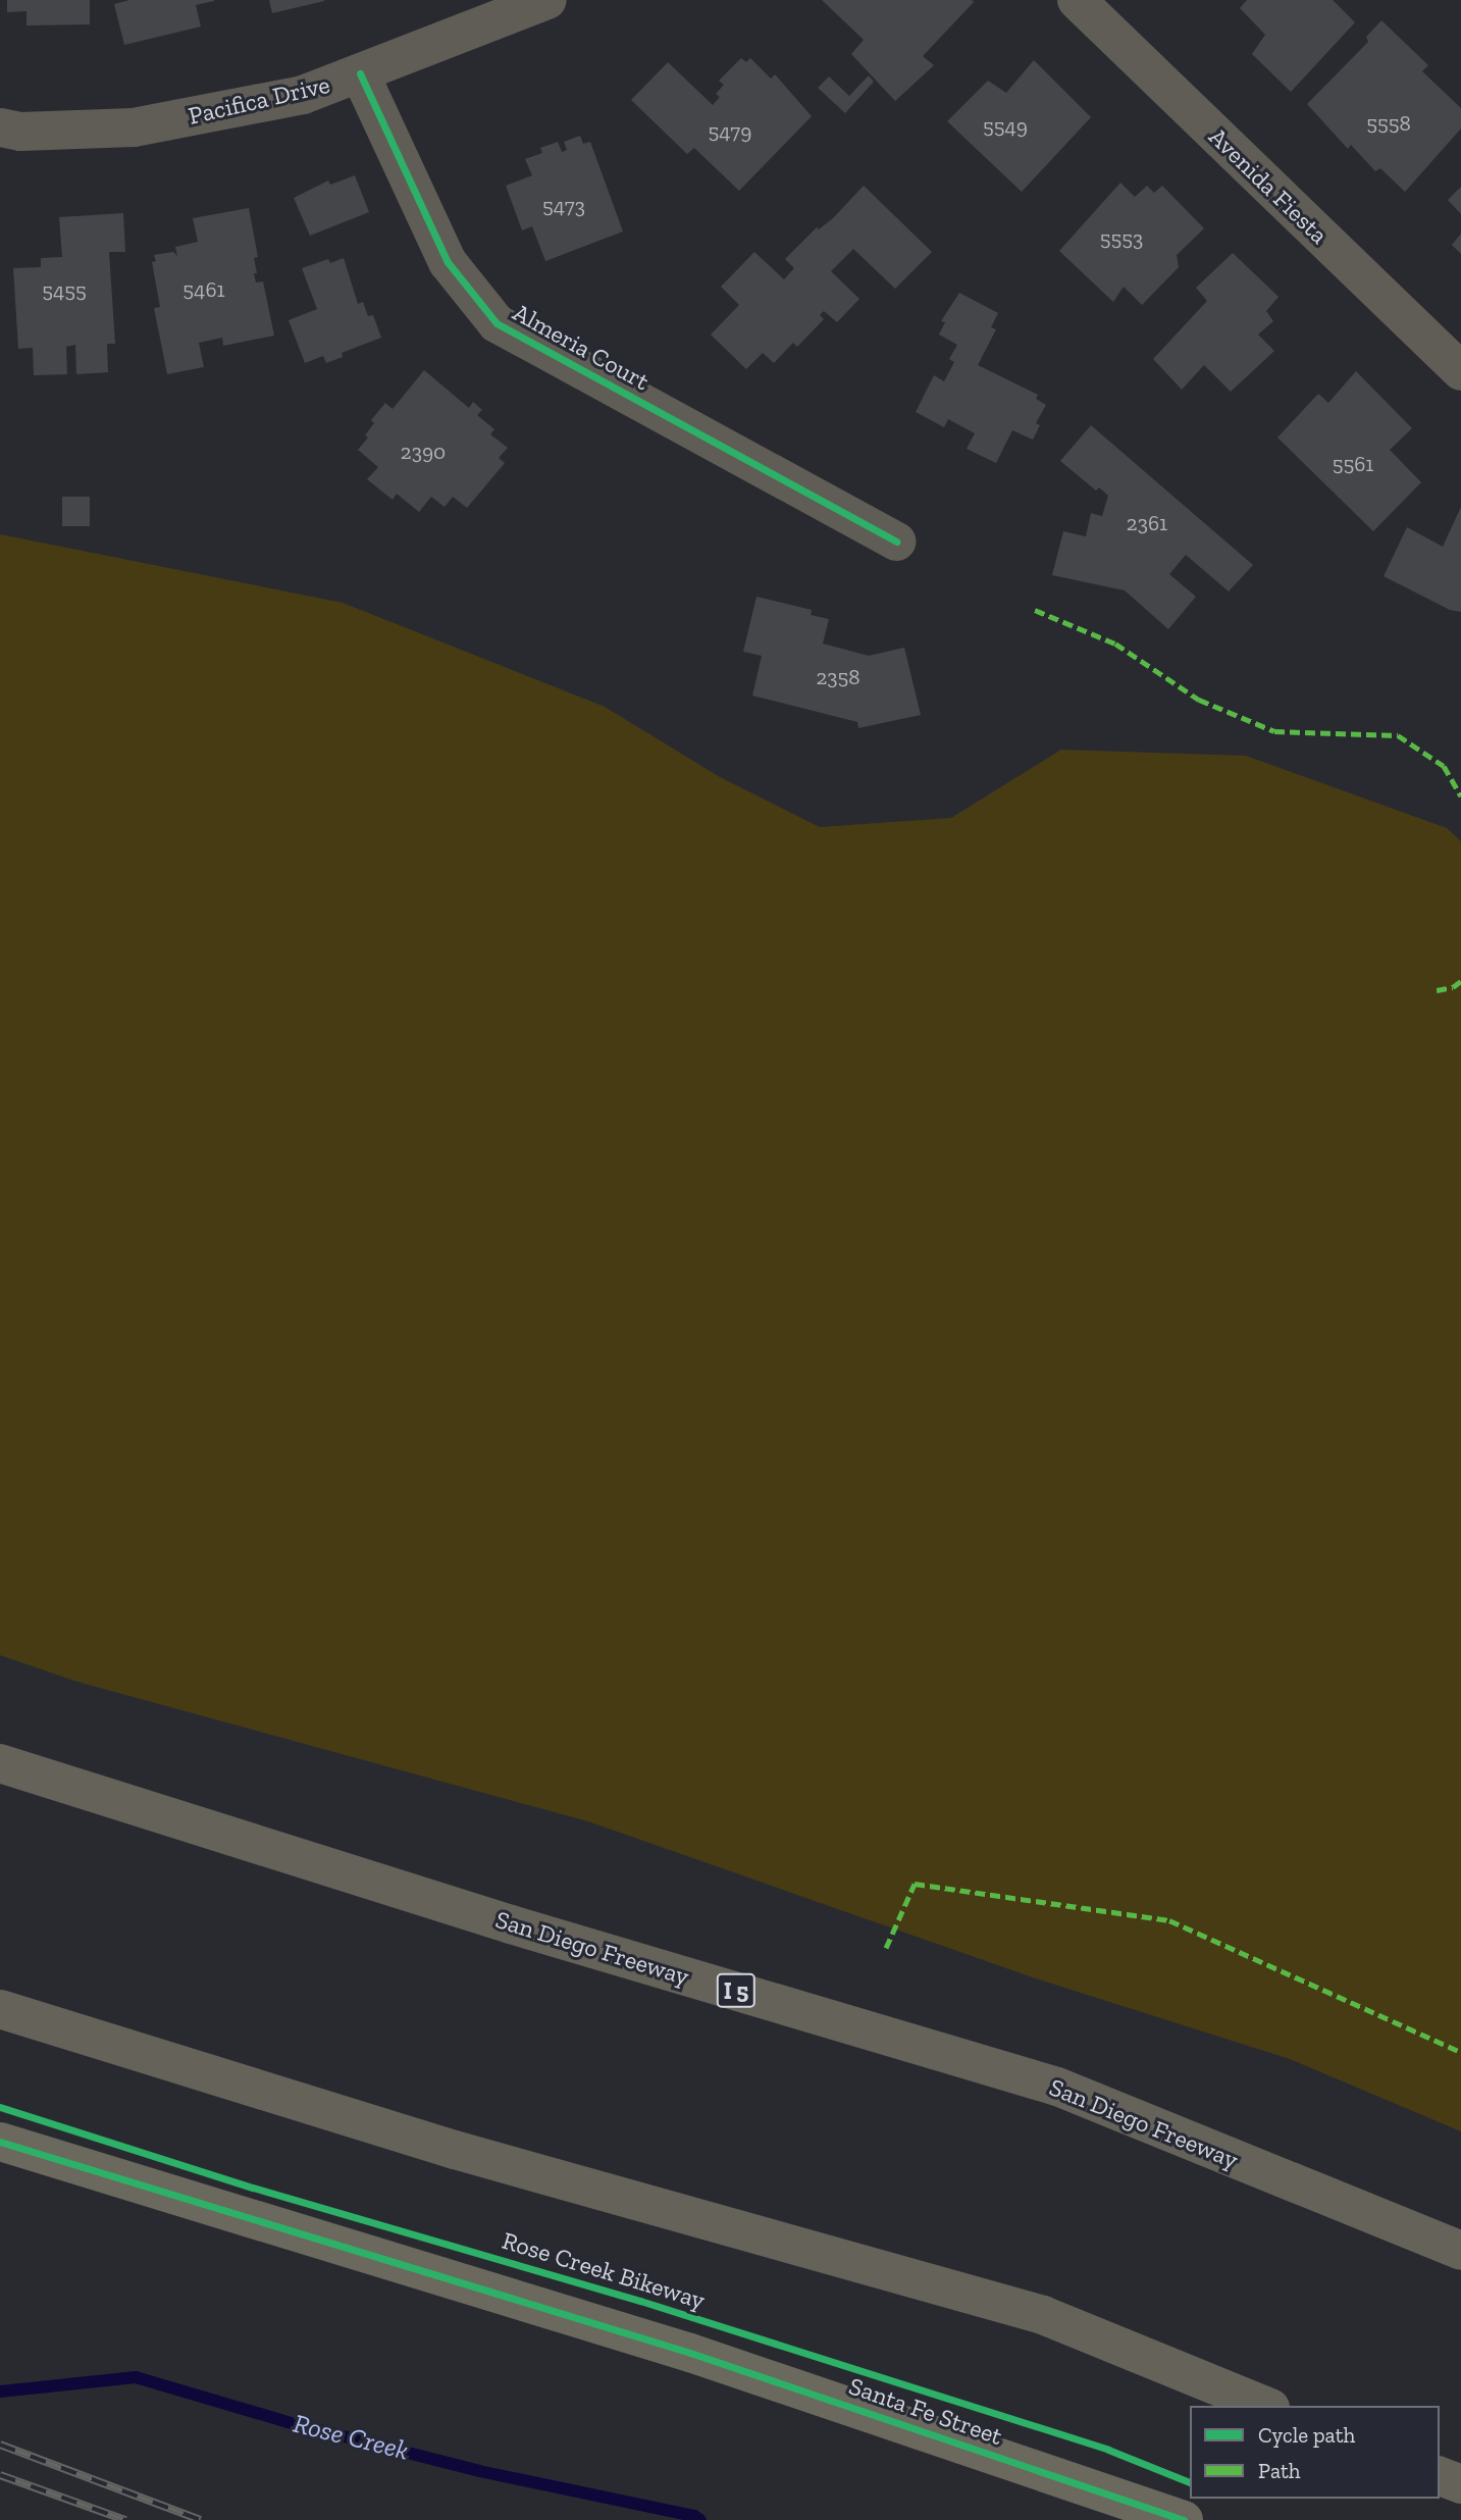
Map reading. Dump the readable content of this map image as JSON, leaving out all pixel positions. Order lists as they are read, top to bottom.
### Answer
{
  "streets": {
    "highway": ["San Diego Freeway", "I 5"],
    "street": [
      "Pacifica Drive",
      "Avenida Fiesta",
      "Almeria Court",
      "Santa Fe Street"
    ],
    "cycle path": ["Rose Creek Bikeway"]
  },
  "crossings": [
    ["Pacifica Drive", "Almeria Court"]
  ],
  "water": ["Rose Creek"],
  "house_numbers": [
    "5558",
    "5549",
    "5479",
    "5473",
    "5553",
    "5461",
    "5455",
    "2390",
    "5561",
    "2361",
    "2358"
  ],
  "legend": ["Cycle path", "Path"]
}
